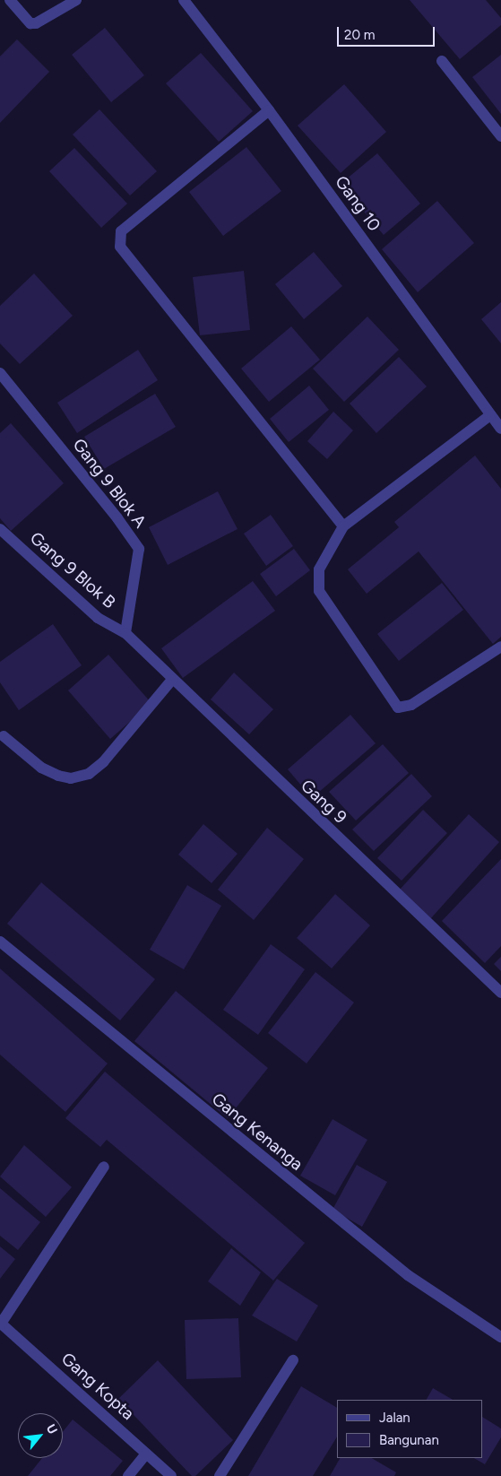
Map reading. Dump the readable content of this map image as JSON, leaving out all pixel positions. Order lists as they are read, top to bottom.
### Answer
{
  "streets": {
    "street": [
      "Gang 10",
      "Gang 9 Blok A",
      "Gang 9 Blok B",
      "Gang 9",
      "Gang Kenanga",
      "Gang Kopta"
    ]
  },
  "crossings": [
    ["Gang 9 Blok A", "Gang 9 Blok B"],
    ["Gang 9 Blok A", "Gang 9"],
    ["Gang 9 Blok B", "Gang 9"]
  ],
  "legend": ["Jalan", "Bangunan"],
  "scale_bar": "20 m",
  "north": "top right"
}
